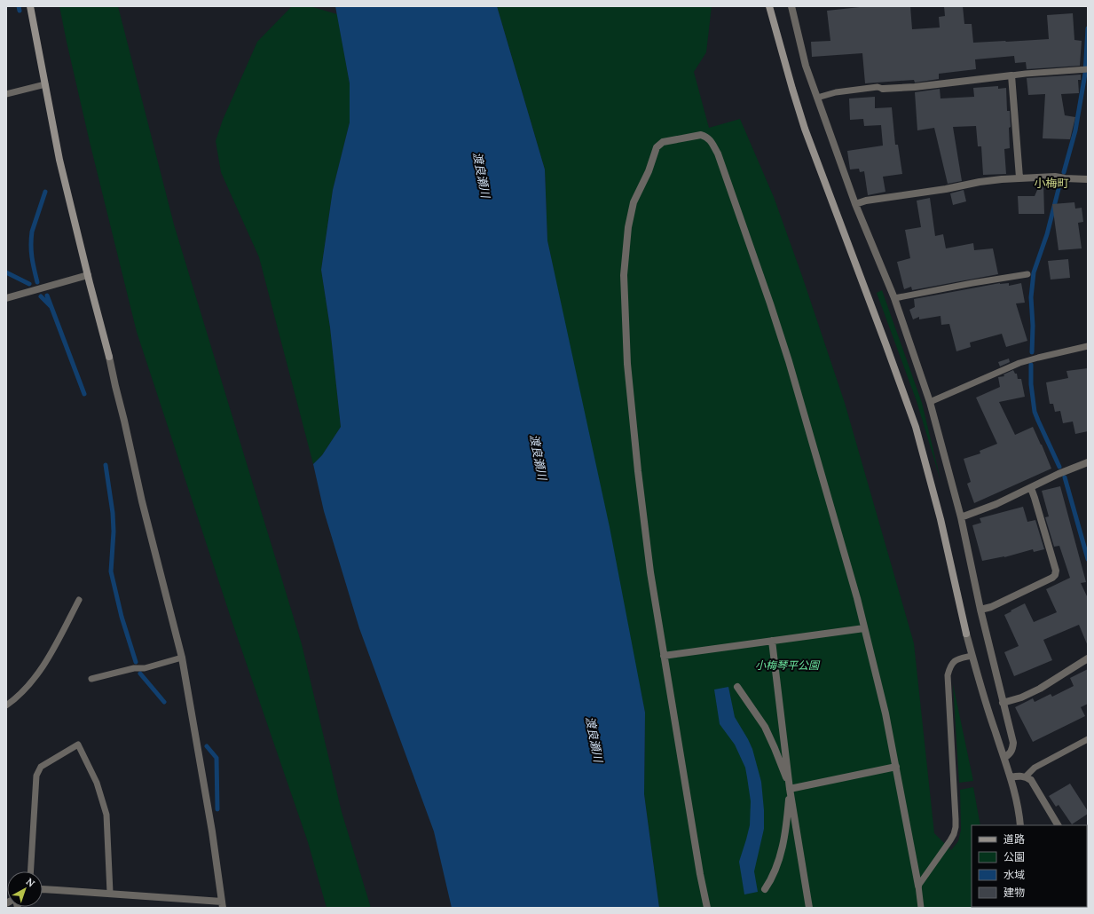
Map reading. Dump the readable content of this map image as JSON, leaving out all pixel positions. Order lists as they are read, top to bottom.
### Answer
{
  "districts": ["小梅町"],
  "water": ["渡良瀬川"],
  "parks": ["小梅琴平公園"],
  "legend": [
    "道路",
    "公園",
    "水域",
    "建物"
  ],
  "north": "top right"
}
